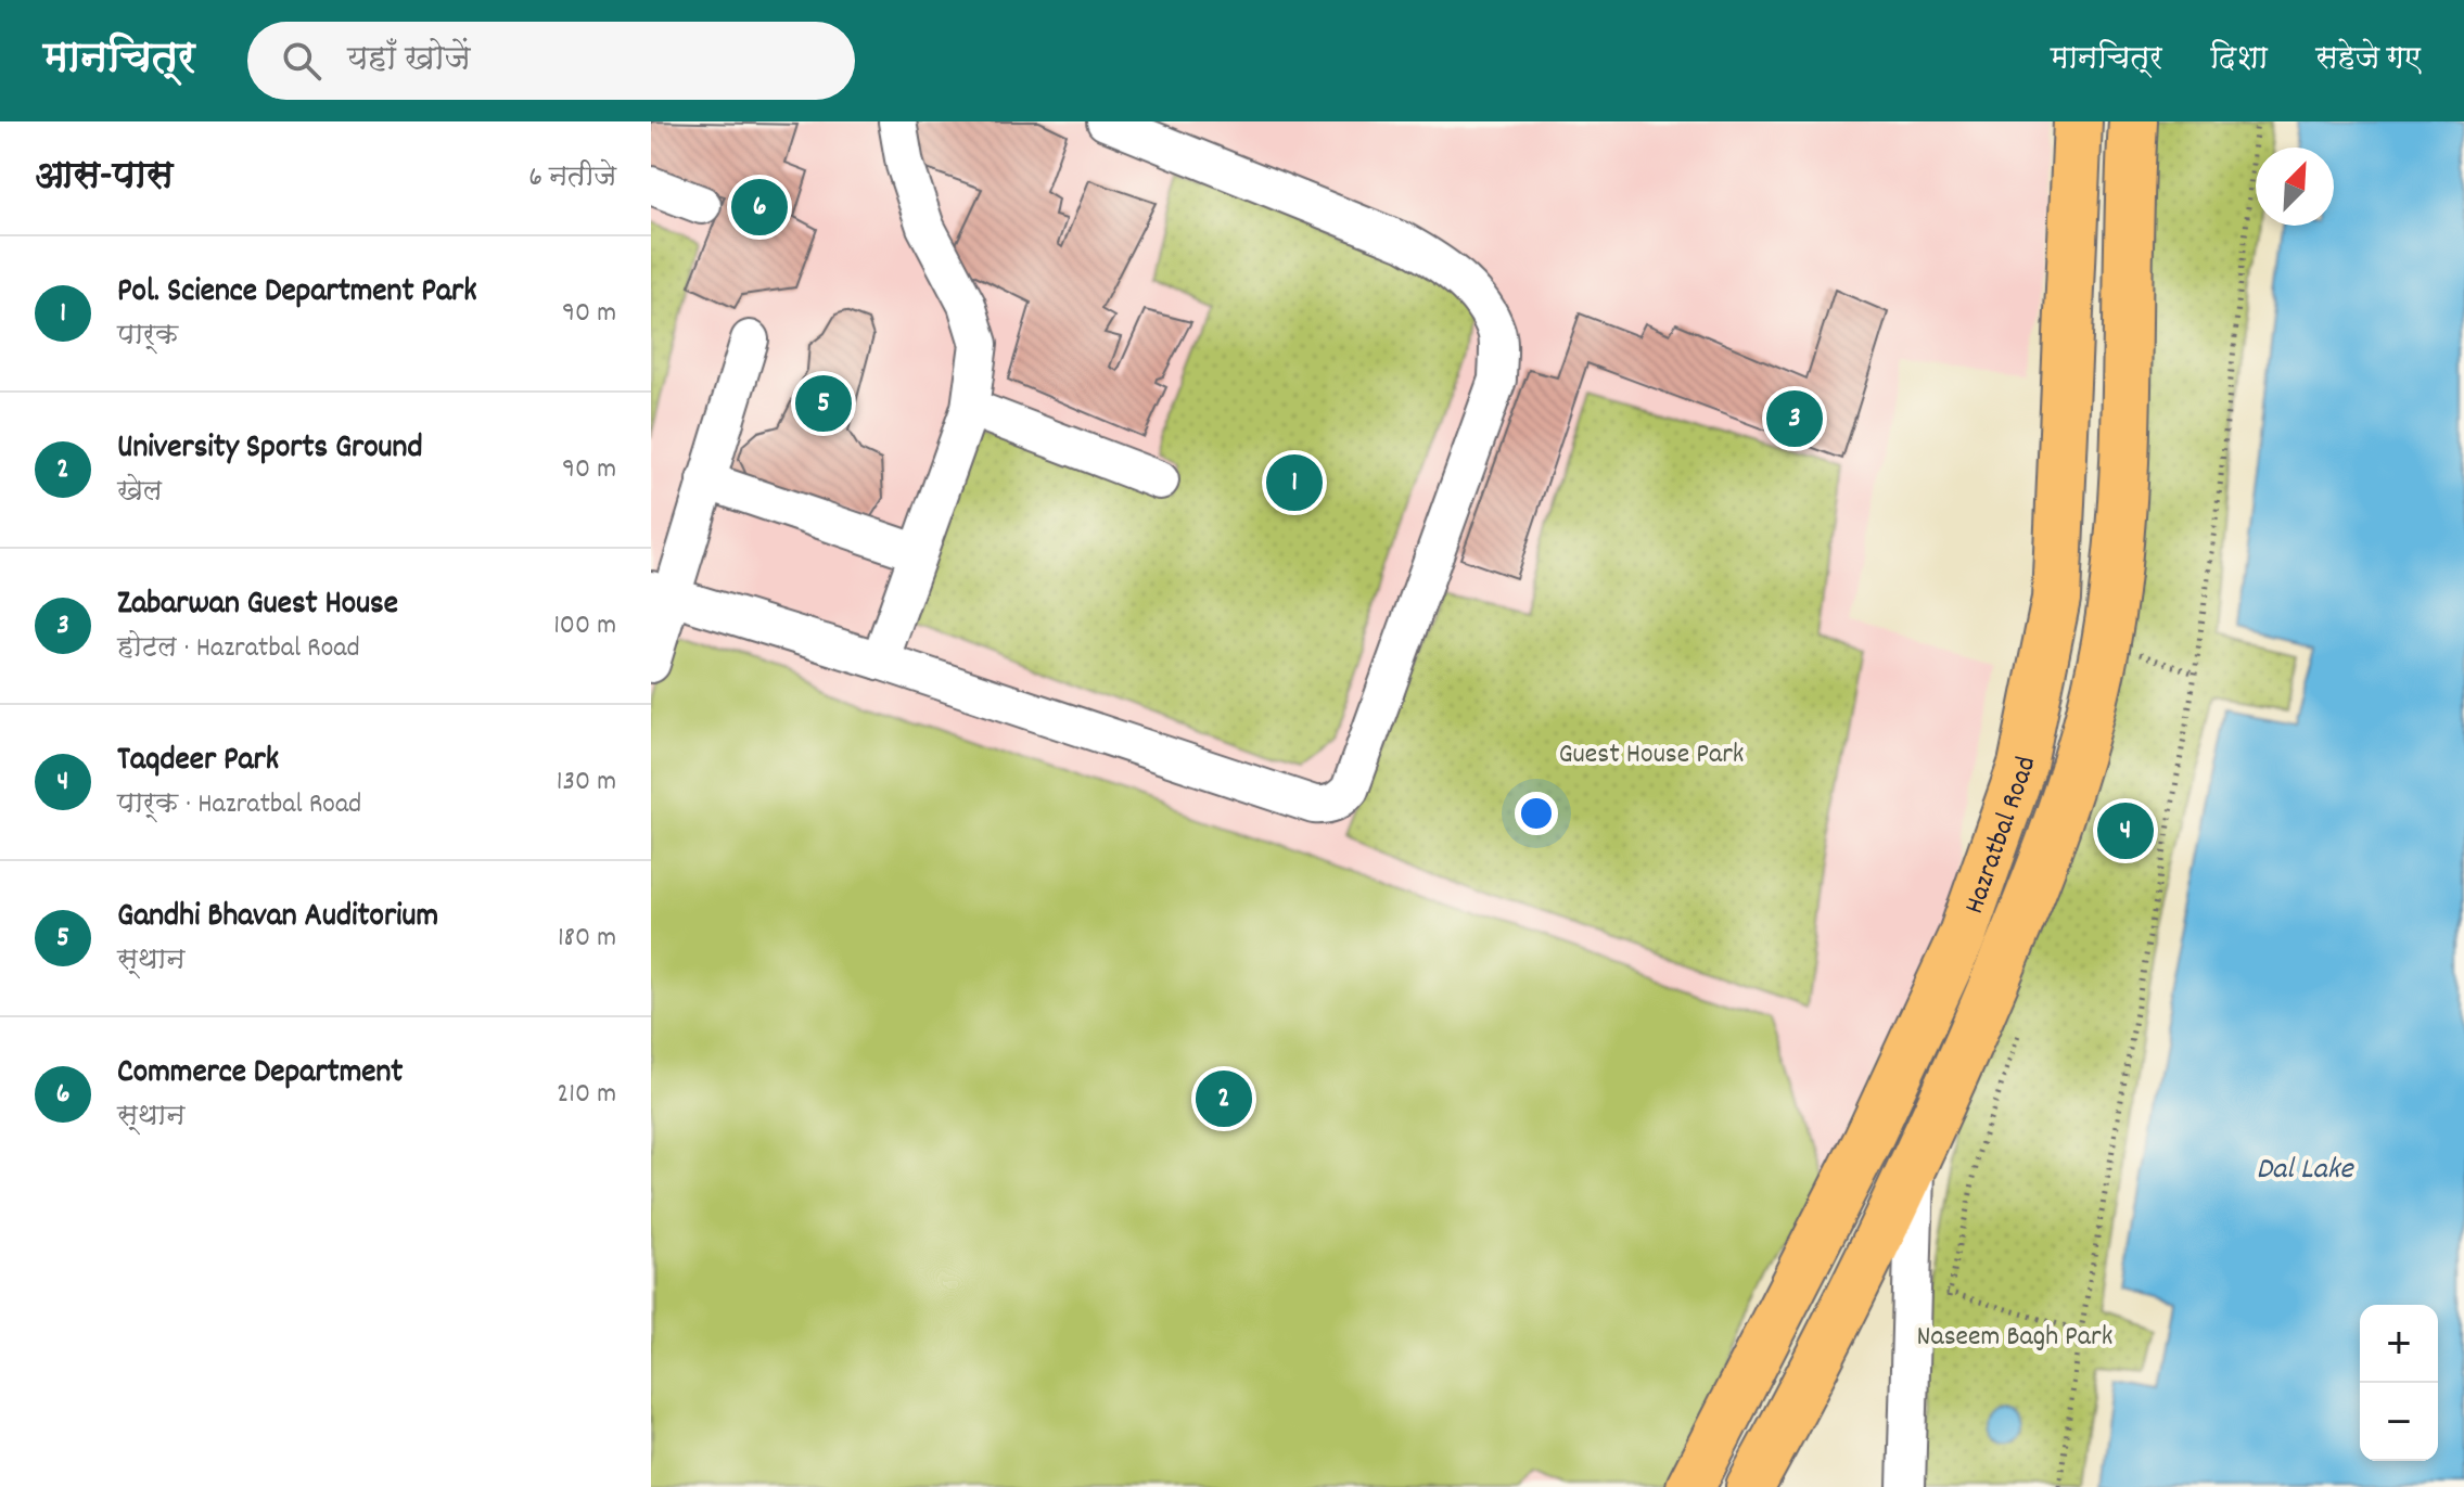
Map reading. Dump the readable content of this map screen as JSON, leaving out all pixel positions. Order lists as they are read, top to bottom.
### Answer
{
  "streets": {
    "main road": ["Hazratbal Road"]
  },
  "water": ["Dal Lake"],
  "parks": ["Guest House Park", "Naseem Bagh Park"],
  "north": "top right",
  "page": {
    "header": "मानचित्र",
    "search": "यहाँ खोजें",
    "nav": ["मानचित्र", "दिशा", "सहेजे गए"],
    "heading": ["आस-पास", "6 नतीजे"],
    "pins": [
      "6",
      "5",
      "3",
      "1",
      "4",
      "2"
    ],
    "list": [
      {
        "mark": "1",
        "name": "Pol. Science Department Park",
        "note": "पार्क",
        "value": "90 m"
      },
      {
        "mark": "2",
        "name": "University Sports Ground",
        "note": "खेल",
        "value": "90 m"
      },
      {
        "mark": "3",
        "name": "Zabarwan Guest House",
        "note": "होटल · Hazratbal Road",
        "value": "100 m"
      },
      {
        "mark": "4",
        "name": "Taqdeer Park",
        "note": "पार्क · Hazratbal Road",
        "value": "130 m"
      },
      {
        "mark": "5",
        "name": "Gandhi Bhavan Auditorium",
        "note": "स्थान",
        "value": "180 m"
      },
      {
        "mark": "6",
        "name": "Commerce Department",
        "note": "स्थान",
        "value": "210 m"
      }
    ],
    "map_buttons": ["+", "−"]
  }
}
